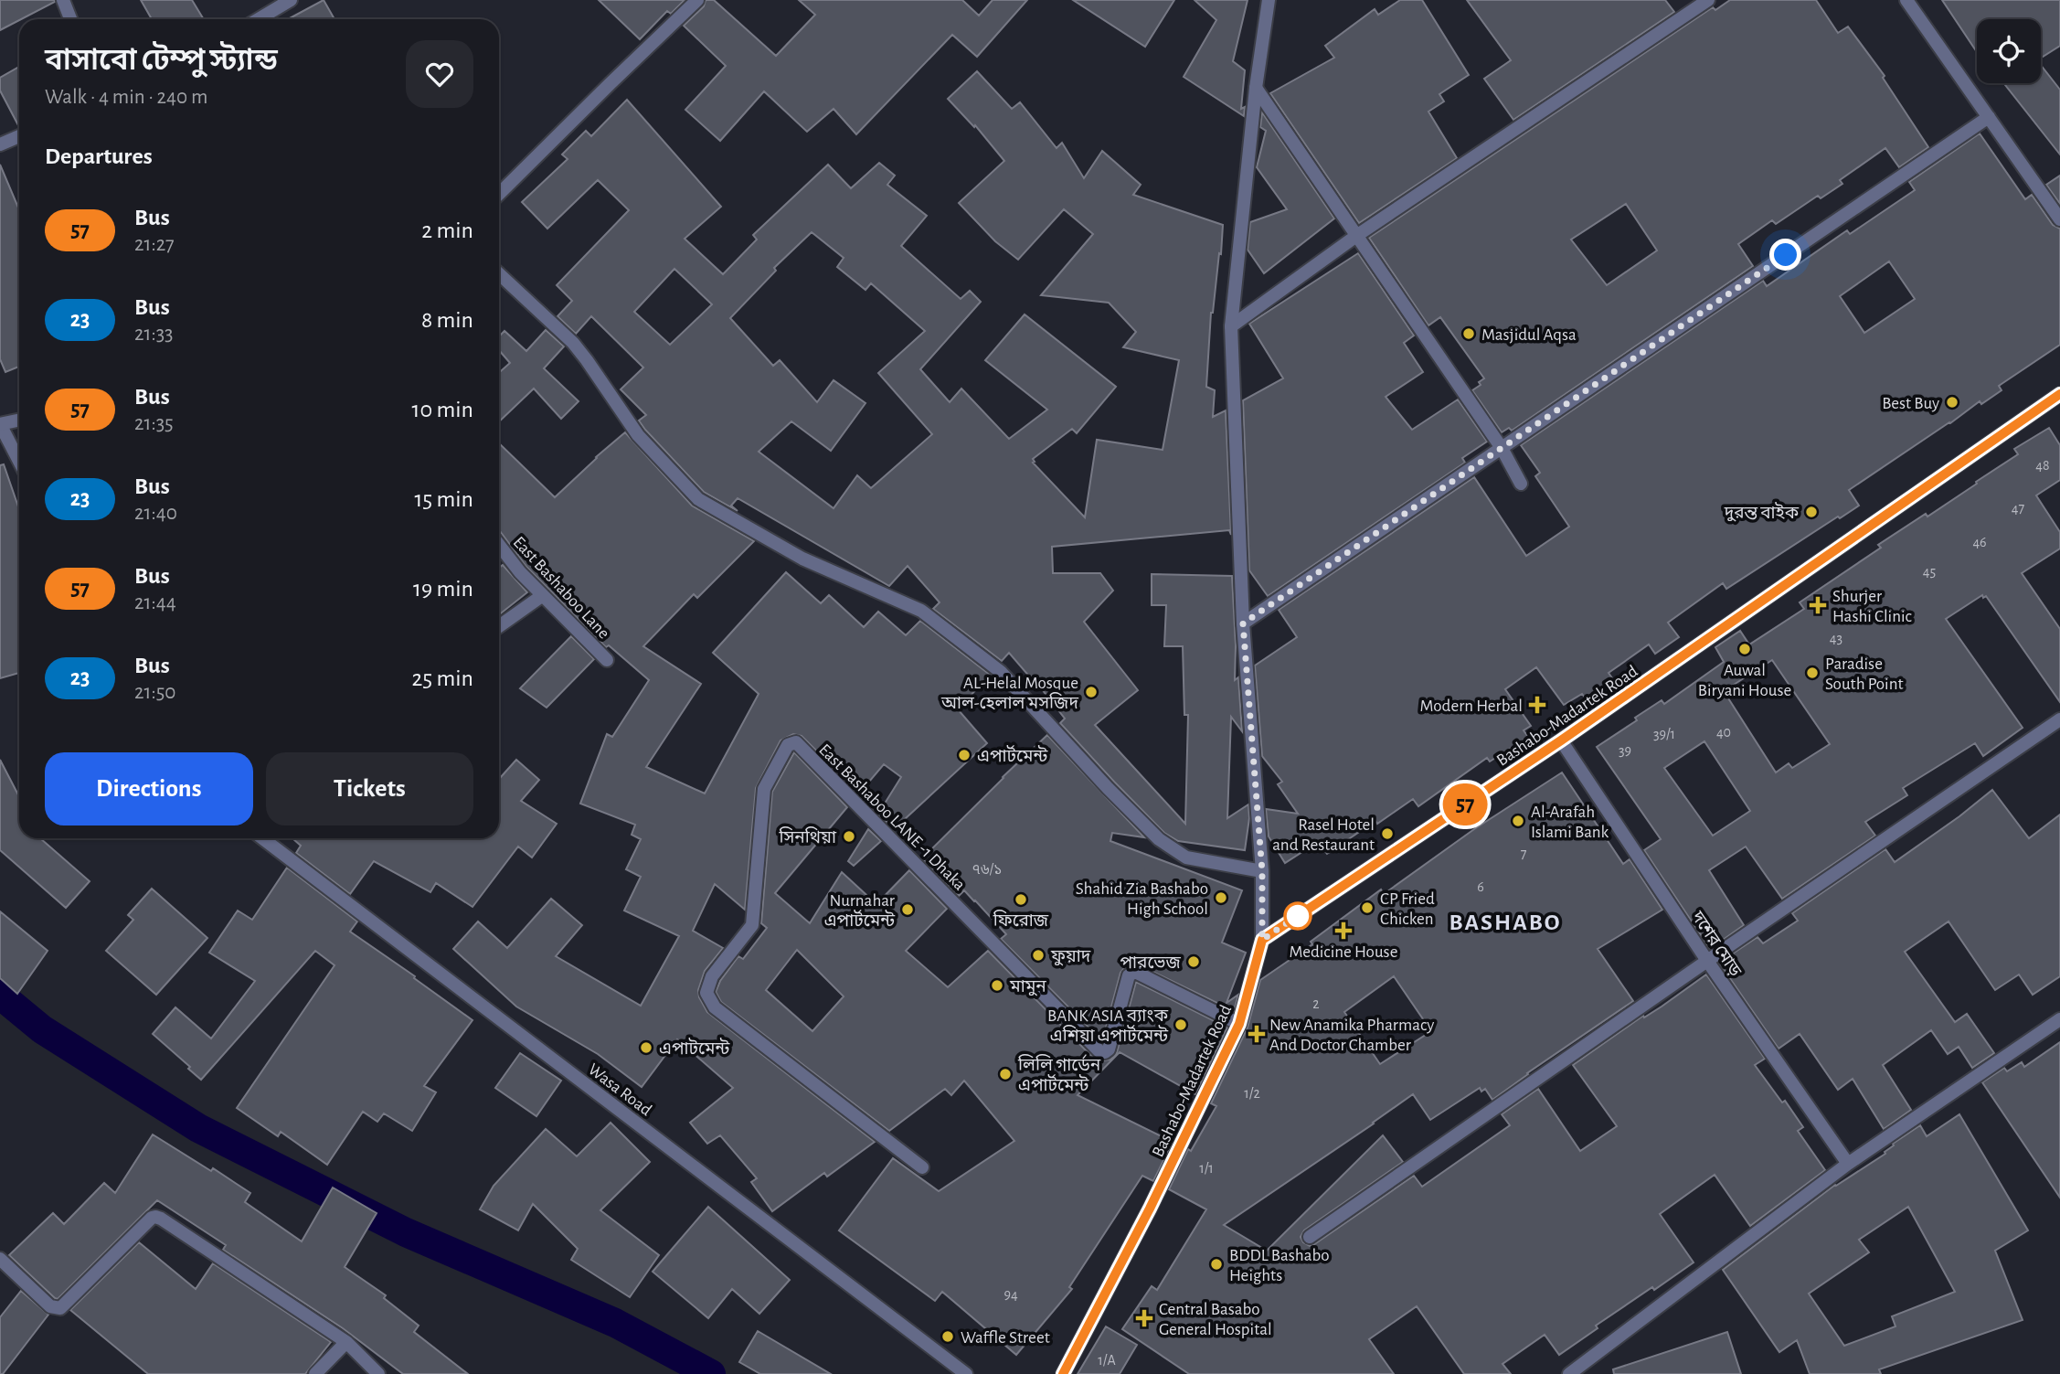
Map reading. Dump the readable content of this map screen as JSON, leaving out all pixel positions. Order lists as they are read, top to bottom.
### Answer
{
  "streets": {
    "street": [
      "East Bashaboo Lane",
      "Bashabo-Madartek Road",
      "East Bashaboo LANE -1 Dhaka",
      "দশের মোড়",
      "Wasa Road"
    ]
  },
  "crossings": [
    ["Bashabo-Madartek Road", "East Bashaboo LANE -1 Dhaka"],
    ["Bashabo-Madartek Road", "দশের মোড়"]
  ],
  "districts": ["BASHABO"],
  "places": {
    "other": [
      "Masjidul Aqsa",
      "Best Buy",
      "দুরন্ত বাইক",
      "Auwal Biryani House",
      "Paradise South Point",
      "AL-Helal Mosque আল-হেলাল মসজিদ",
      "এপার্টমেন্ট",
      "Al-Arafah Islami Bank",
      "Rasel Hotel and Restaurant",
      "সিনথিয়া",
      "Shahid Zia Bashabo High School",
      "ফিরোজ",
      "CP Fried Chicken",
      "Nurnahar এপার্টমেন্ট",
      "ফুয়াদ",
      "পারভেজ",
      "মামুন",
      "BANK ASIA ব্যাংক এশিয়া এপার্টমেন্ট",
      "এপাটমেন্ট",
      "লিলি গার্ডেন এপার্টমেন্ট",
      "BDDL Bashabo Heights",
      "Waffle Street"
    ],
    "health": [
      "Shurjer Hashi Clinic",
      "Modern Herbal",
      "Medicine House",
      "New Anamika Pharmacy And Doctor Chamber",
      "Central Basabo General Hospital"
    ]
  },
  "lines": ["bus line 57"],
  "house_numbers": [
    "48",
    "47",
    "46",
    "45",
    "43",
    "40",
    "39/1",
    "39",
    "7",
    "৭৬/১",
    "6",
    "2",
    "1/2",
    "1/1",
    "94",
    "1/A"
  ],
  "page": {
    "on_map": "57",
    "heading": [
      ["বাসাবো টেম্পু স্ট্যান্ড", "Walk · 4 min · 240 m"],
      "Departures"
    ],
    "list": [
      {
        "mark": "57",
        "name": "Bus",
        "note": "21:27",
        "value": "2 min"
      },
      {
        "mark": "23",
        "name": "Bus",
        "note": "21:33",
        "value": "8 min"
      },
      {
        "mark": "57",
        "name": "Bus",
        "note": "21:35",
        "value": "10 min"
      },
      {
        "mark": "23",
        "name": "Bus",
        "note": "21:40",
        "value": "15 min"
      },
      {
        "mark": "57",
        "name": "Bus",
        "note": "21:44",
        "value": "19 min"
      },
      {
        "mark": "23",
        "name": "Bus",
        "note": "21:50",
        "value": "25 min"
      }
    ],
    "buttons": ["Directions", "Tickets"]
  }
}
